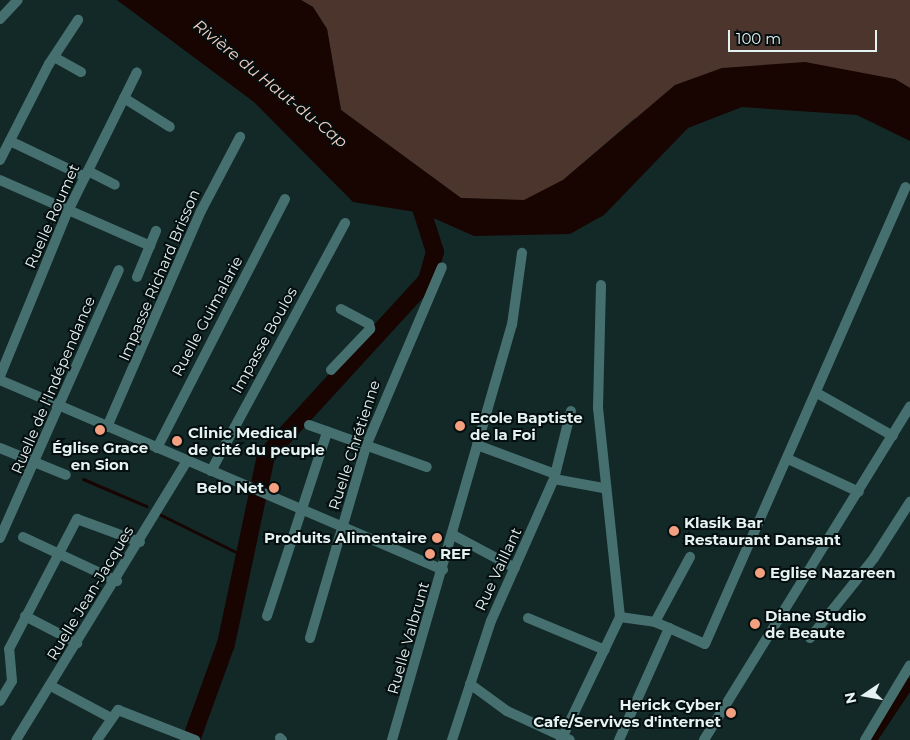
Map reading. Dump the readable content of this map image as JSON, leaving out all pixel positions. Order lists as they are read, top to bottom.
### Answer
{
  "streets": {
    "street": [
      "Ruelle Roumet",
      "Impasse Richard Brisson",
      "Ruelle Guimalarie",
      "Impasse Boulos",
      "Ruelle de l'Indépendance",
      "Ruelle Chrétienne",
      "Rue Vaillant",
      "Ruelle Jean-Jacques",
      "Ruelle Valbrunt"
    ]
  },
  "water": ["Rivière du Haut-du-Cap"],
  "places": [
    "Ecole Baptiste de la Foi",
    "Église Grace en Sion",
    "Clinic Medical de cité du peuple",
    "Belo Net",
    "Klasik Bar Restaurant Dansant",
    "Produits Alimentaire",
    "REF",
    "Eglise Nazareen",
    "Diane Studio de Beaute",
    "Herick Cyber Cafe/Servives d'internet"
  ],
  "scale_bar": "100 m",
  "north": "left"
}
